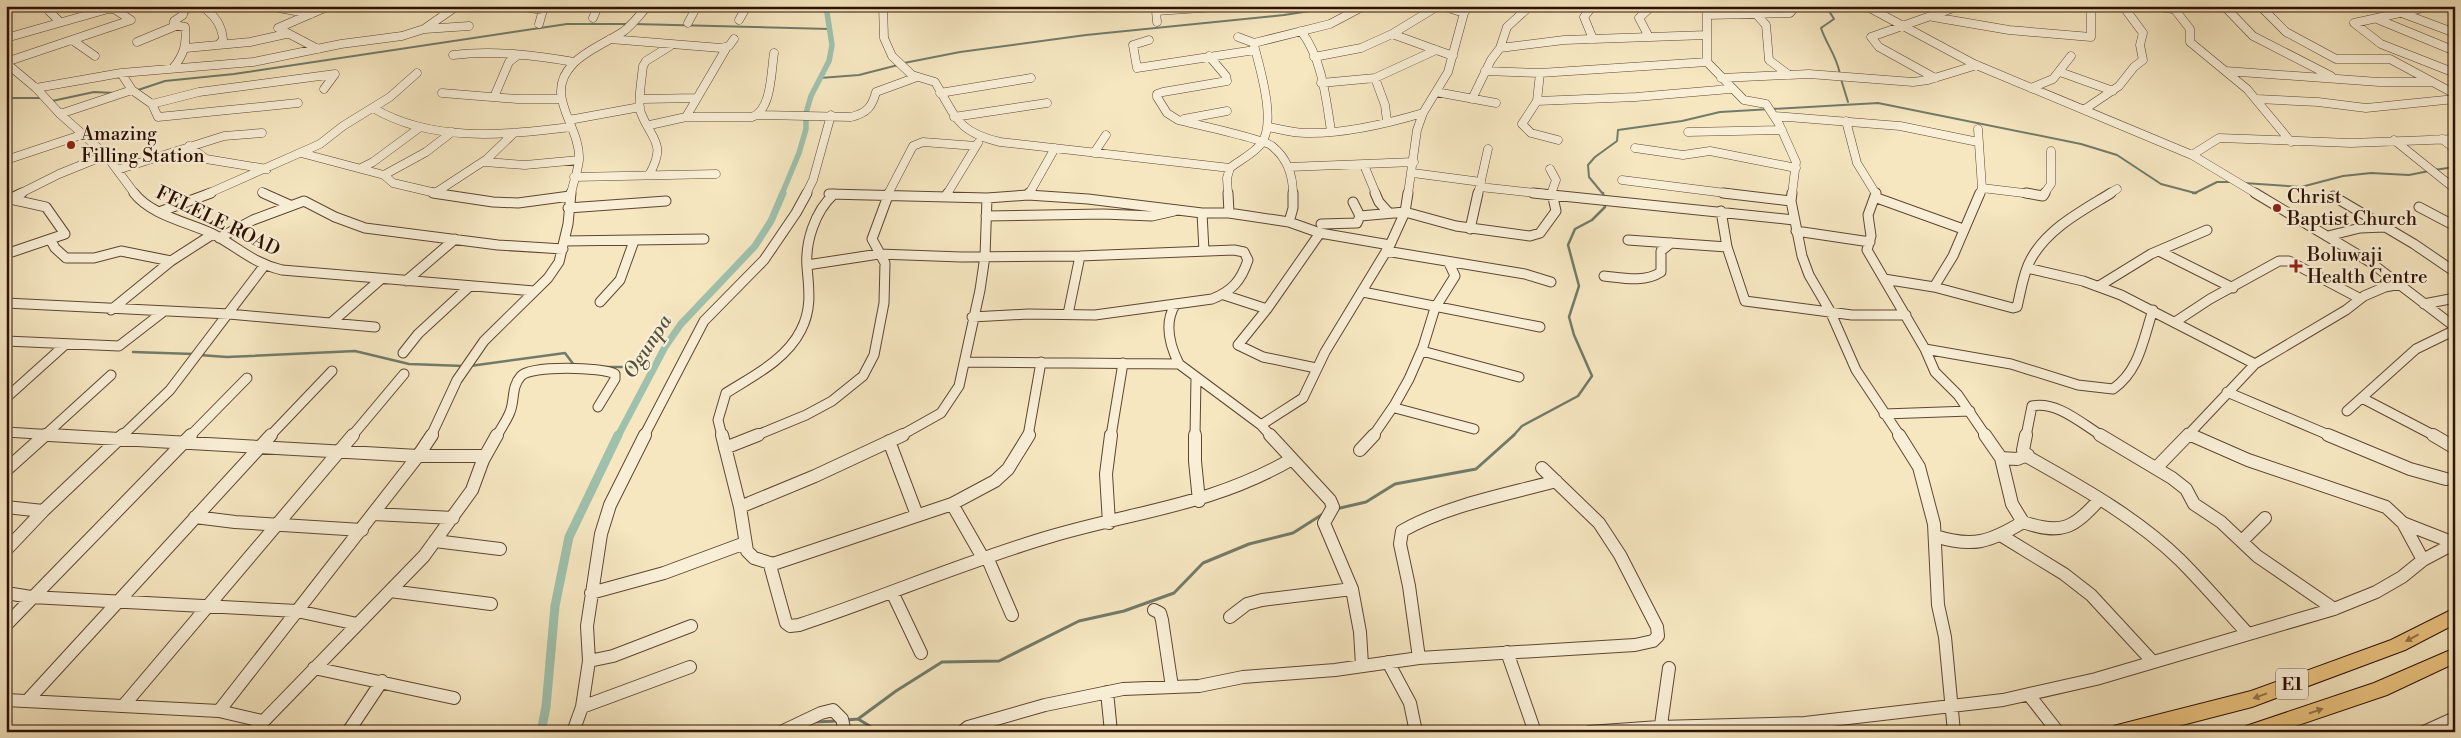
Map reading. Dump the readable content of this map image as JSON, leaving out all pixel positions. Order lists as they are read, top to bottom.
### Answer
{
  "streets": {
    "highway": ["E1"],
    "street": ["FELELE ROAD"]
  },
  "water": ["Ogunpa"],
  "places": {
    "other": ["Amazing Filling Station", "Christ Baptist Church"],
    "health": ["Boluwaji Health Centre"]
  }
}
